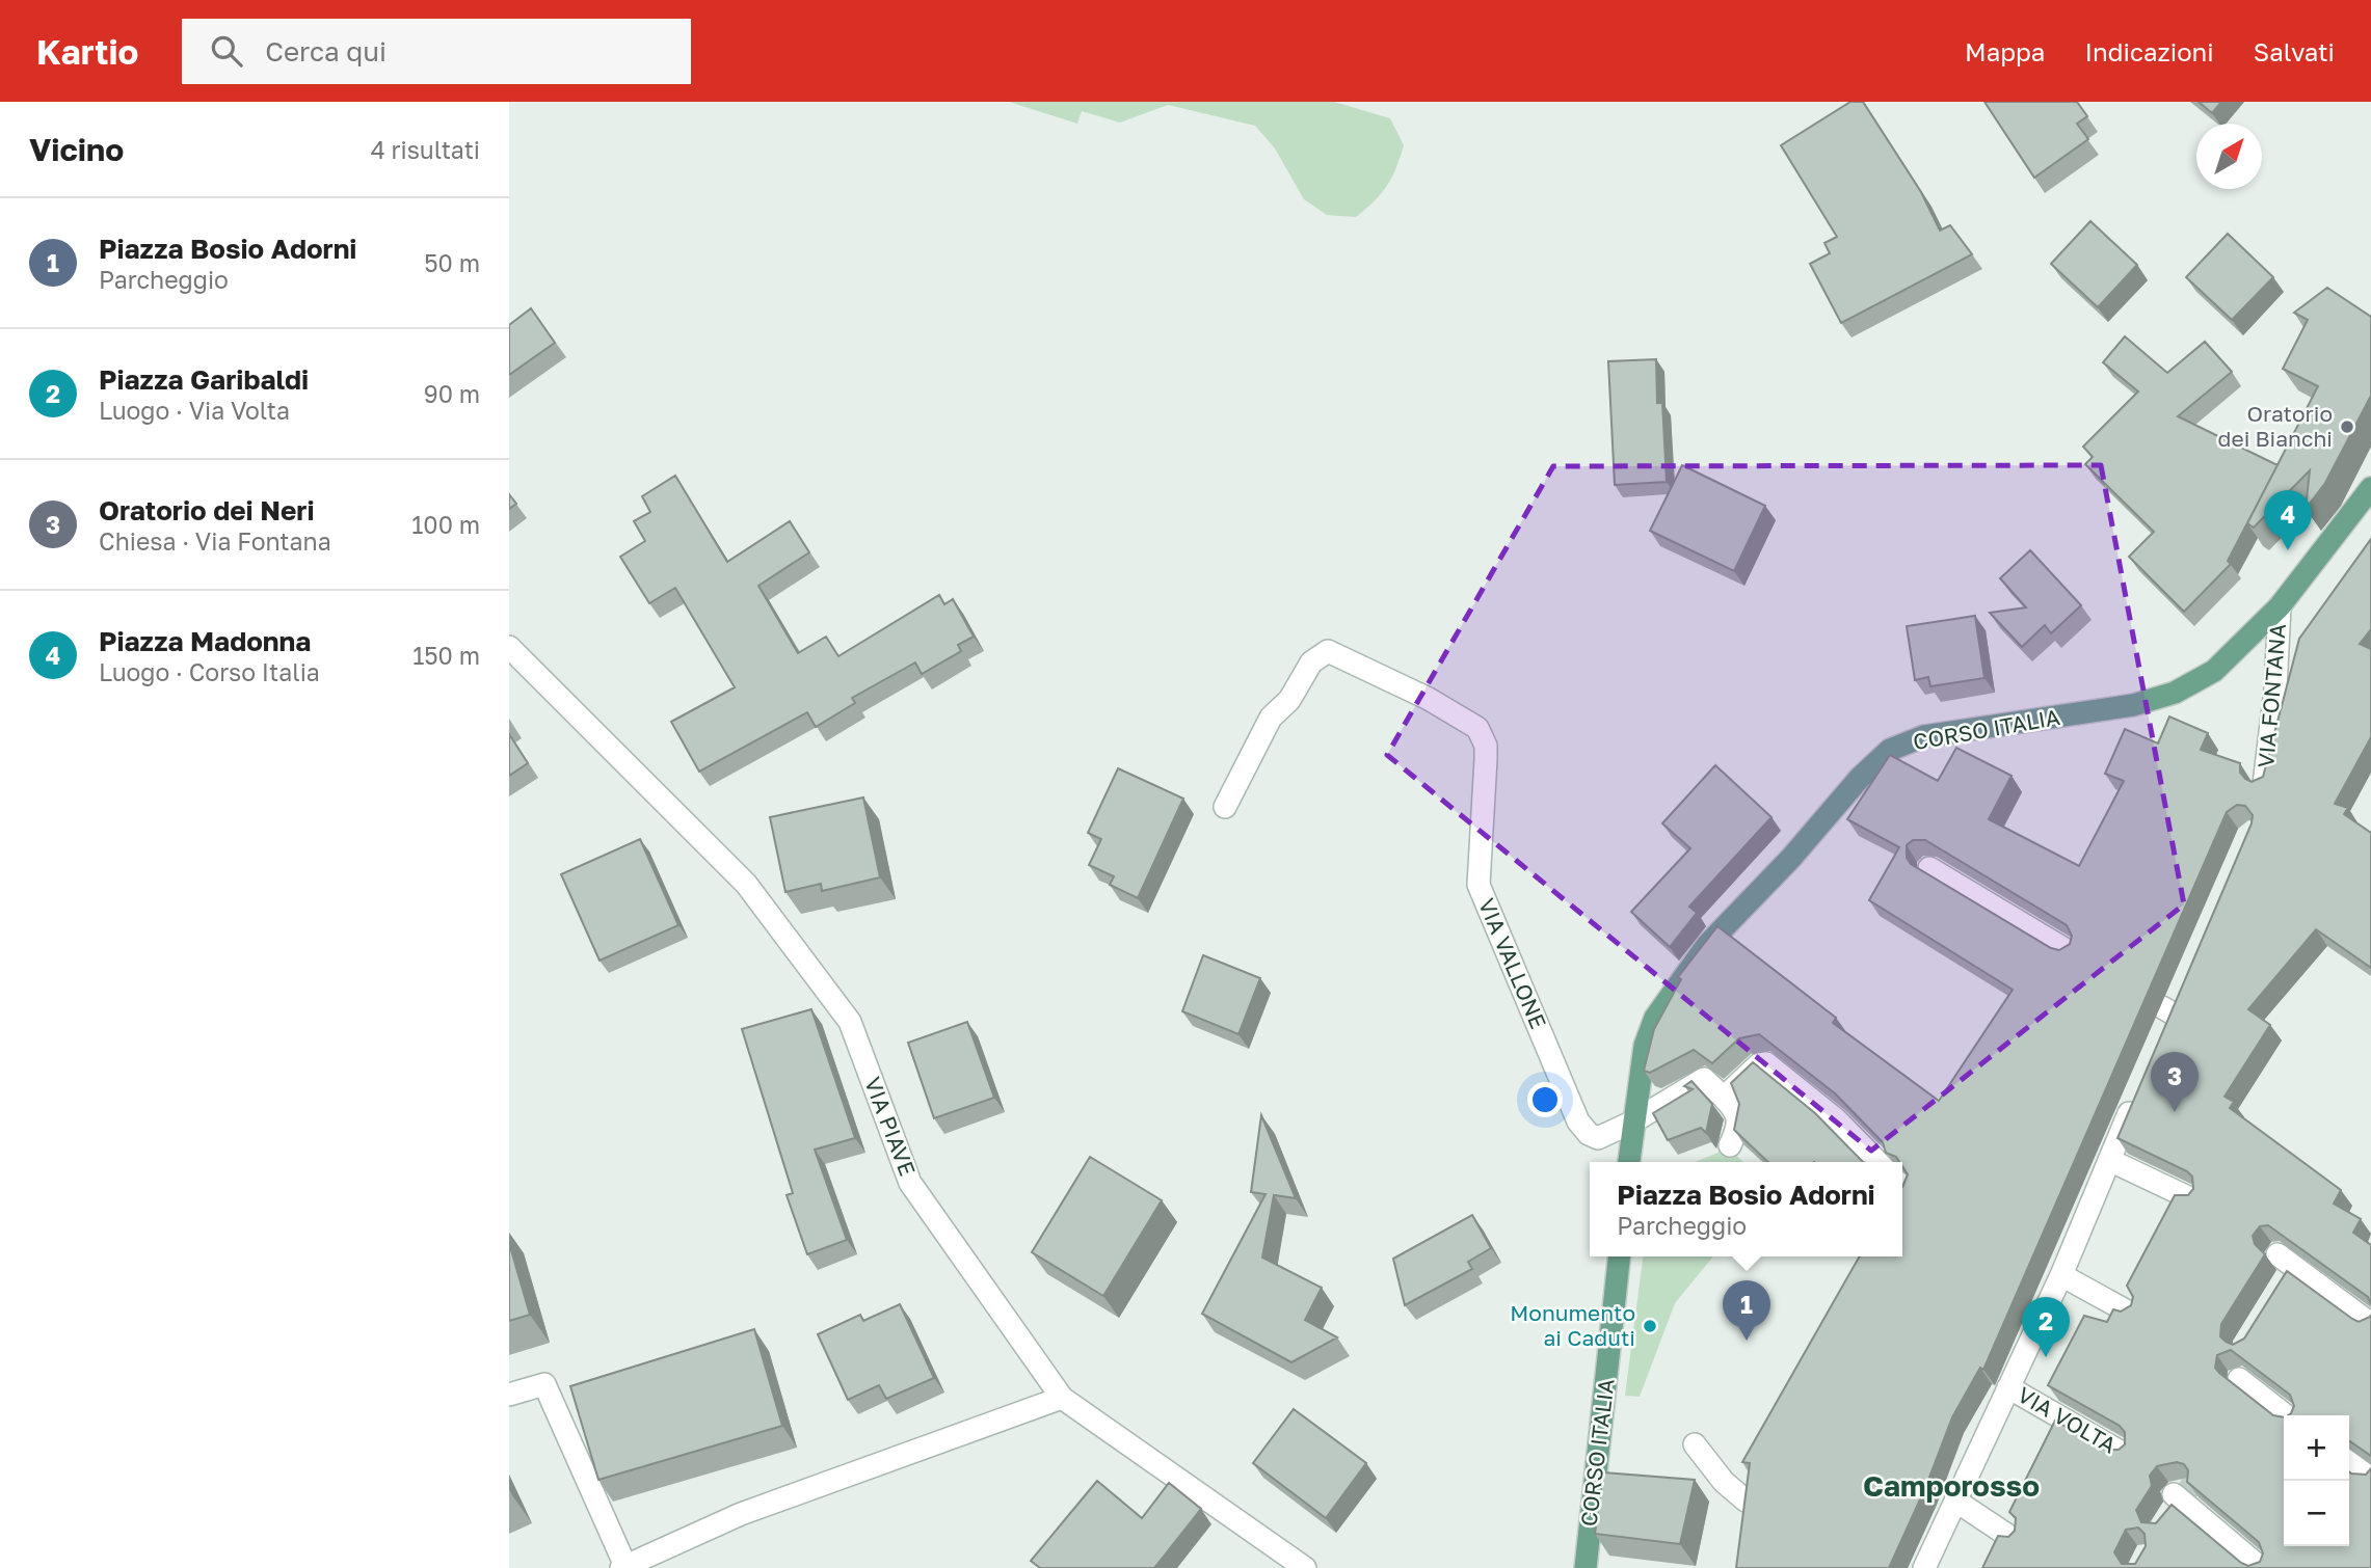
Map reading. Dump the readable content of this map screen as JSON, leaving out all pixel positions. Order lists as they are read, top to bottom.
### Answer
{
  "streets": {
    "main road": ["CORSO ITALIA"],
    "street": [
      "VIA FONTANA",
      "VIA VALLONE",
      "VIA PIAVE",
      "VIA VOLTA"
    ]
  },
  "crossings": [
    ["VIA FONTANA", "CORSO ITALIA"],
    ["CORSO ITALIA", "VIA VALLONE"]
  ],
  "districts": ["Camporosso"],
  "places": ["Oratorio dei Bianchi", "Monumento ai Caduti"],
  "north": "top right",
  "page": {
    "header": "Kartio",
    "search": "Cerca qui",
    "nav": ["Mappa", "Indicazioni", "Salvati"],
    "heading": ["Vicino", "4 risultati"],
    "list": [
      {
        "mark": "1",
        "name": "Piazza Bosio Adorni",
        "note": "Parcheggio",
        "value": "50 m"
      },
      {
        "mark": "2",
        "name": "Piazza Garibaldi",
        "note": "Luogo · Via Volta",
        "value": "90 m"
      },
      {
        "mark": "3",
        "name": "Oratorio dei Neri",
        "note": "Chiesa · Via Fontana",
        "value": "100 m"
      },
      {
        "mark": "4",
        "name": "Piazza Madonna",
        "note": "Luogo · Corso Italia",
        "value": "150 m"
      }
    ],
    "pins": [
      "4",
      "3",
      "1",
      "2"
    ],
    "popup": ["Piazza Bosio Adorni", "Parcheggio"],
    "map_buttons": ["+", "−"]
  }
}
